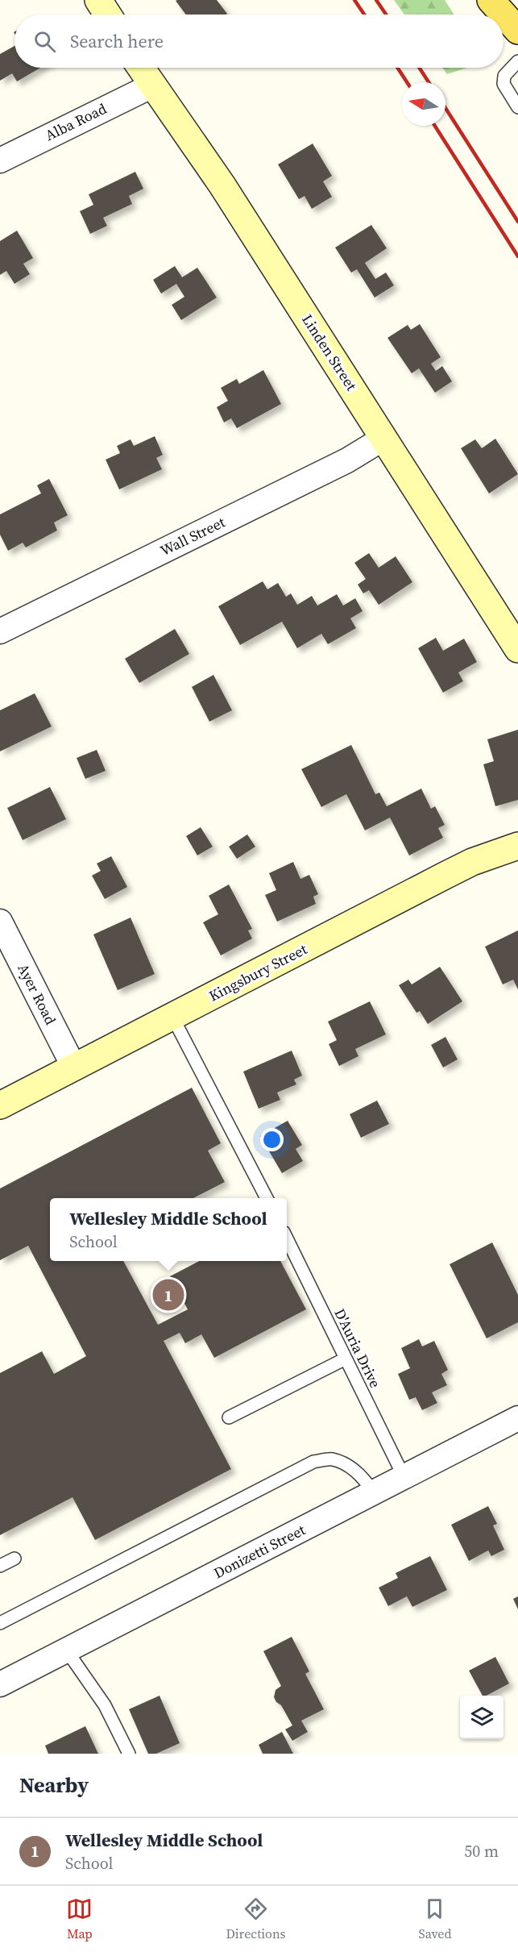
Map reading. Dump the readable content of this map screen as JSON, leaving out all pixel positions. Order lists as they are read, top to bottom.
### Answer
{
  "streets": {
    "street": [
      "Alba Road",
      "Linden Street",
      "Wall Street",
      "Kingsbury Street",
      "Ayer Road",
      "Donizetti Street"
    ],
    "lane": ["D'Auria Drive"]
  },
  "crossings": [
    ["Alba Road", "Linden Street"],
    ["Linden Street", "Wall Street"],
    ["Kingsbury Street", "Ayer Road"],
    ["D'Auria Drive", "Donizetti Street"]
  ],
  "north": "left",
  "page": {
    "search": "Search here",
    "popup": ["Wellesley Middle School", "School"],
    "pins": "1",
    "heading": "Nearby",
    "list": [
      {
        "mark": "1",
        "name": "Wellesley Middle School",
        "note": "School",
        "value": "50 m"
      }
    ],
    "nav": ["Map", "Directions", "Saved"]
  }
}
